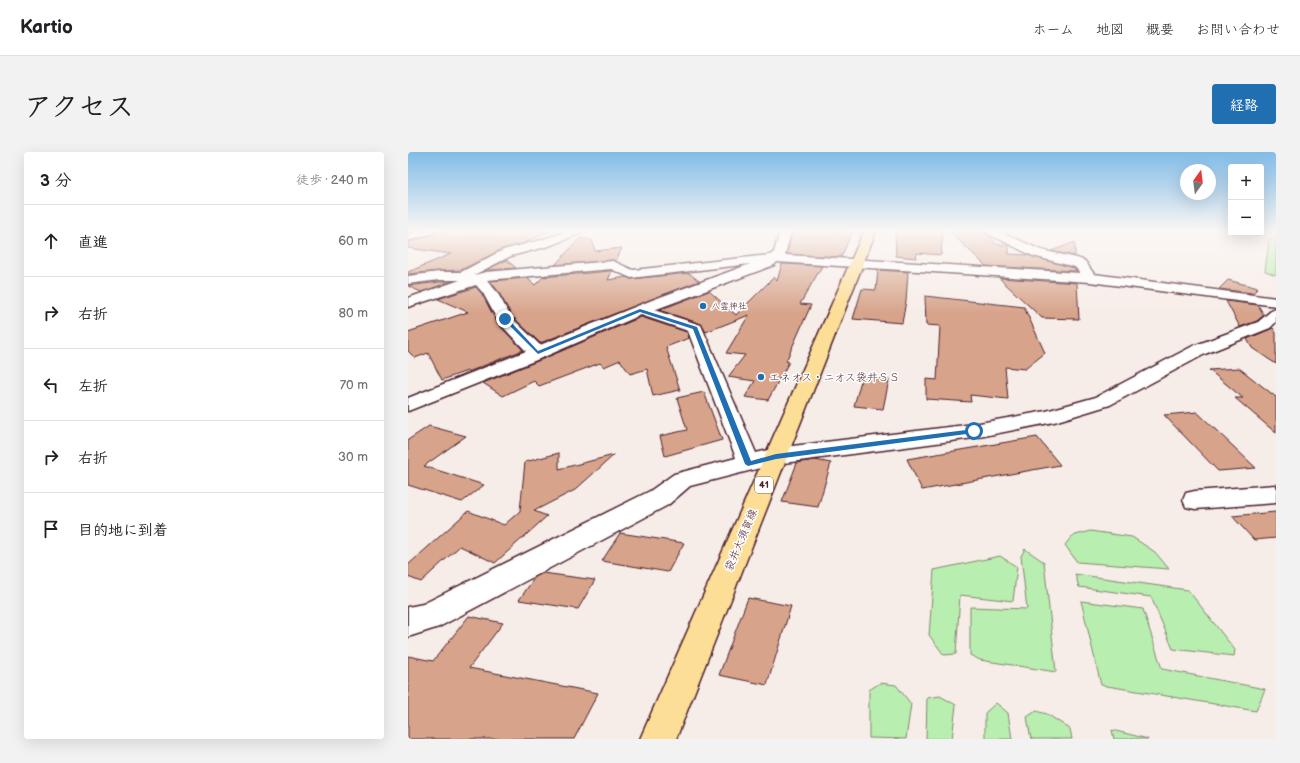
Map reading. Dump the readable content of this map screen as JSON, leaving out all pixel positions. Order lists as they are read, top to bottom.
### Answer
{
  "streets": {
    "main road": ["41", "袋井大須賀線"]
  },
  "places": ["八雲神社", "エネオス・ニオス袋井ＳＳ"],
  "north": "top",
  "page": {
    "header": "Kartio",
    "nav": [
      "ホーム",
      "地図",
      "概要",
      "お問い合わせ"
    ],
    "title": "アクセス",
    "buttons": "経路",
    "heading": ["3 分", "徒歩 · 240 m"],
    "map_buttons": ["+", "−"],
    "list": [
      ["直進", "60 m"],
      ["右折", "80 m"],
      ["左折", "70 m"],
      ["右折", "30 m"],
      "目的地に到着"
    ]
  }
}
